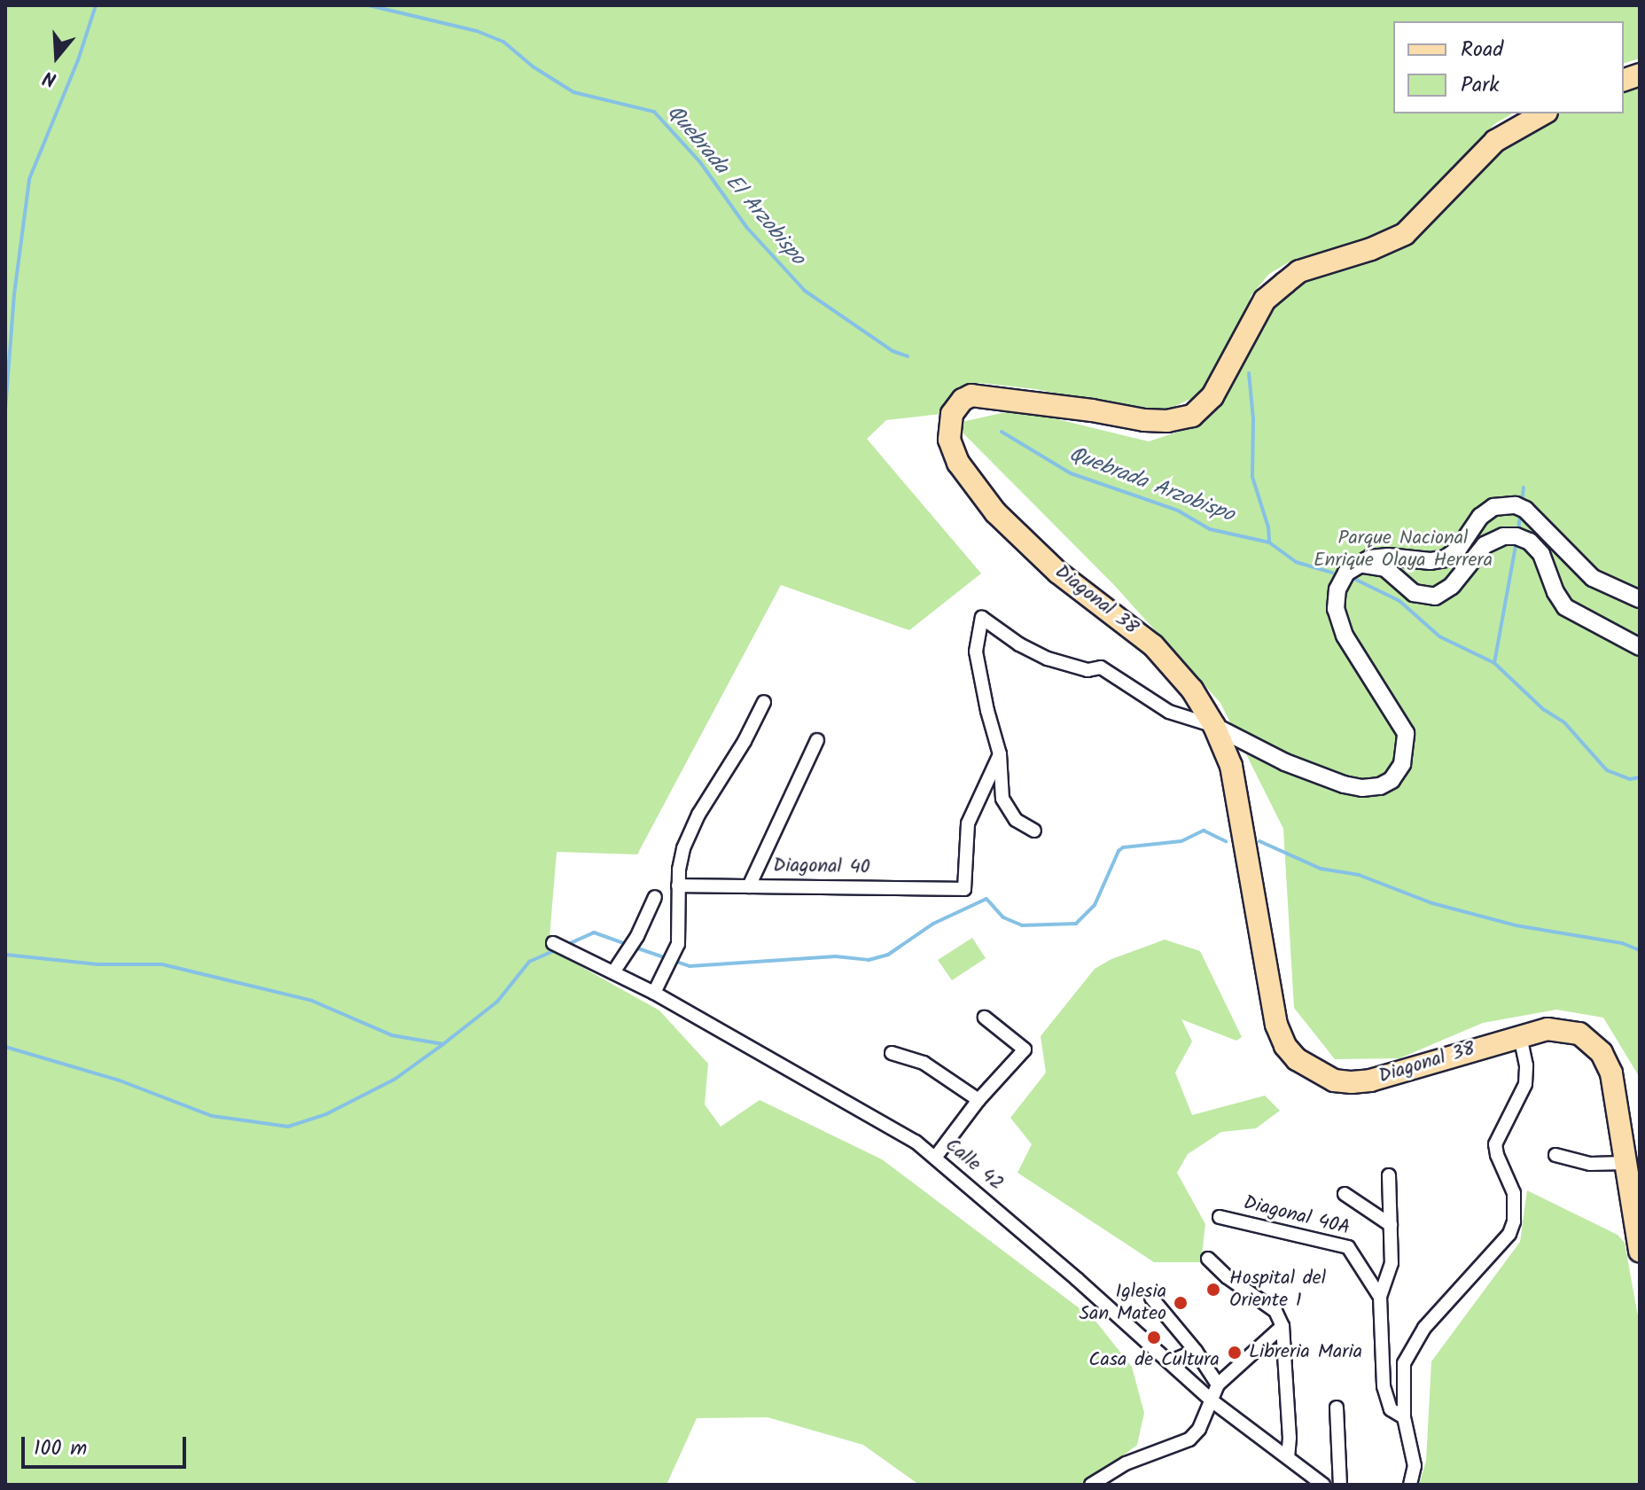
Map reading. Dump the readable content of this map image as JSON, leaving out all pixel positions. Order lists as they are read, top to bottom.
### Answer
{
  "streets": {
    "main road": ["Diagonal 38"],
    "street": ["Diagonal 40", "Calle 42", "Diagonal 40A"]
  },
  "water": ["Quebrada El Arzobispo", "Quebrada Arzobispo"],
  "parks": ["Parque Nacional Enrique Olaya Herrera"],
  "places": [
    "Hospital del Oriente 1",
    "Iglesia San Mateo",
    "Casa de Cultura",
    "Libreria Maria"
  ],
  "legend": ["Road", "Park"],
  "scale_bar": "100 m",
  "north": "bottom"
}
